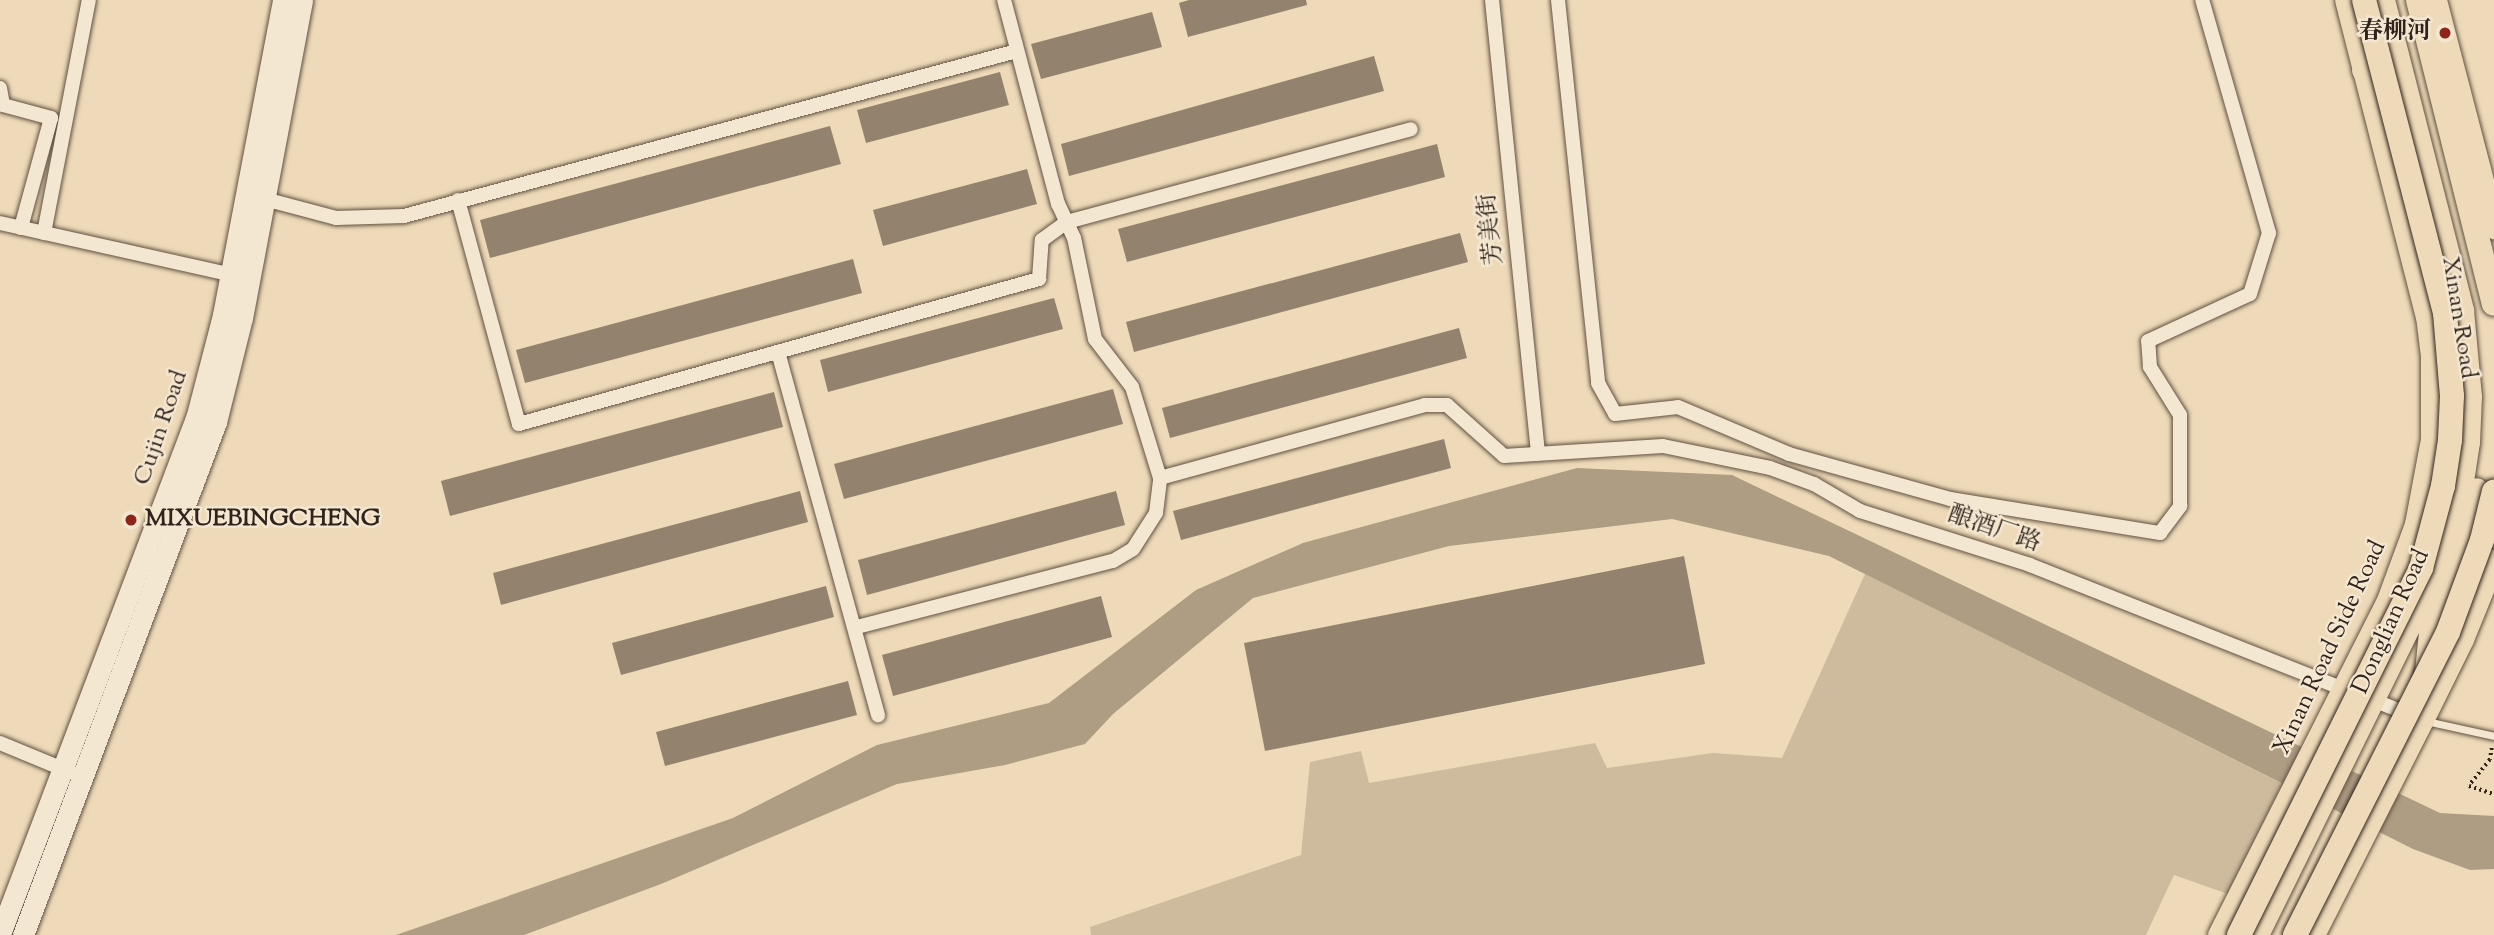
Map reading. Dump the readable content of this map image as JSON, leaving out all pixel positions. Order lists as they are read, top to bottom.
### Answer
{
  "streets": {
    "highway": ["Xinan Road", "Donglian Road"],
    "main road": ["Cujin Road", "Xinan Road Side Road"],
    "street": ["芳美街", "酿酒厂路"]
  },
  "crossings": [
    ["芳美街", "酿酒厂路"],
    ["Xinan Road", "酿酒厂路"],
    ["酿酒厂路", "Xinan Road Side Road"]
  ],
  "places": ["春柳河", "MIXUEBINGCHENG"]
}
